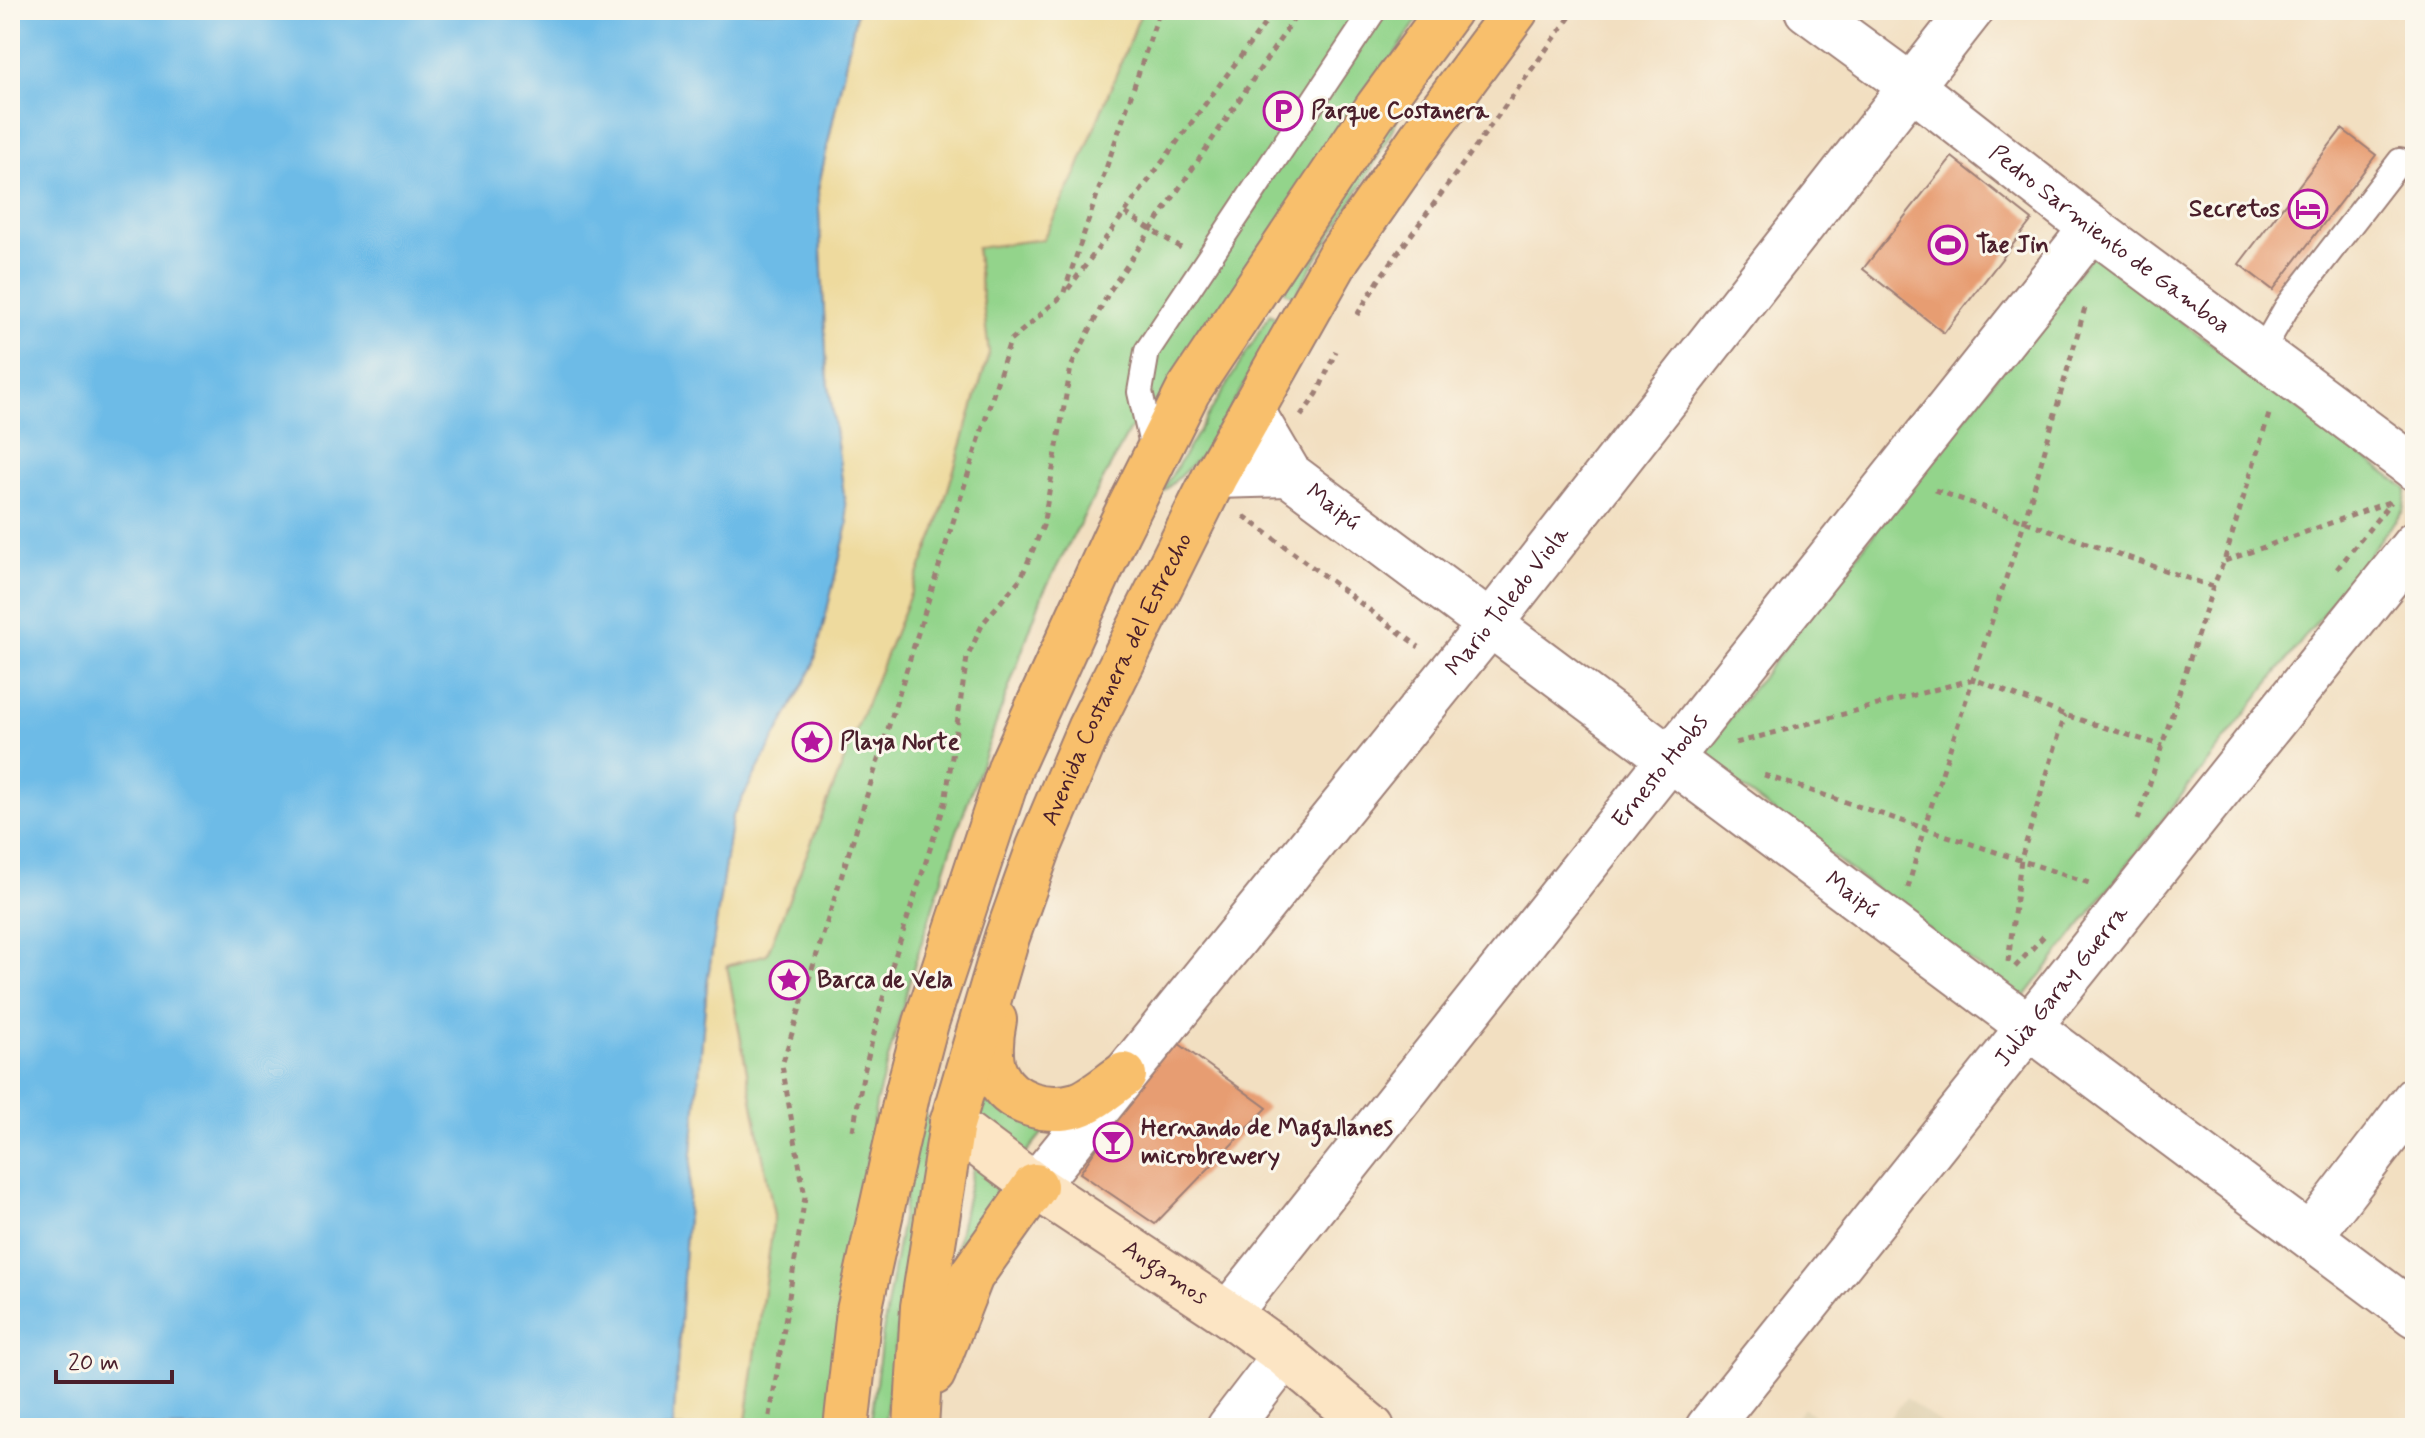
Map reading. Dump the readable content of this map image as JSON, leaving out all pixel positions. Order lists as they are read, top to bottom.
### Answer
{
  "streets": {
    "main road": ["Avenida Costanera del Estrecho"],
    "street": [
      "Pedro Sarmiento de Gamboa",
      "Maipú",
      "Mario Toledo Viola",
      "Ernesto Hoobs",
      "Julia Garay Guerra",
      "Angamos"
    ]
  },
  "crossings": [
    ["Pedro Sarmiento de Gamboa", "Mario Toledo Viola"],
    ["Pedro Sarmiento de Gamboa", "Ernesto Hoobs"],
    ["Maipú", "Mario Toledo Viola"],
    ["Maipú", "Avenida Costanera del Estrecho"],
    ["Maipú", "Ernesto Hoobs"],
    ["Maipú", "Julia Garay Guerra"],
    ["Mario Toledo Viola", "Angamos"],
    ["Avenida Costanera del Estrecho", "Angamos"],
    ["Ernesto Hoobs", "Angamos"]
  ],
  "places": {
    "parking": ["Parque Costanera"],
    "hotel": ["Secretos"],
    "sports": ["Tae Jin"],
    "place": ["Playa Norte", "Barca de Vela"],
    "bar": ["Hernando de Magallanes microbrewery"]
  },
  "scale_bar": "20 m"
}
